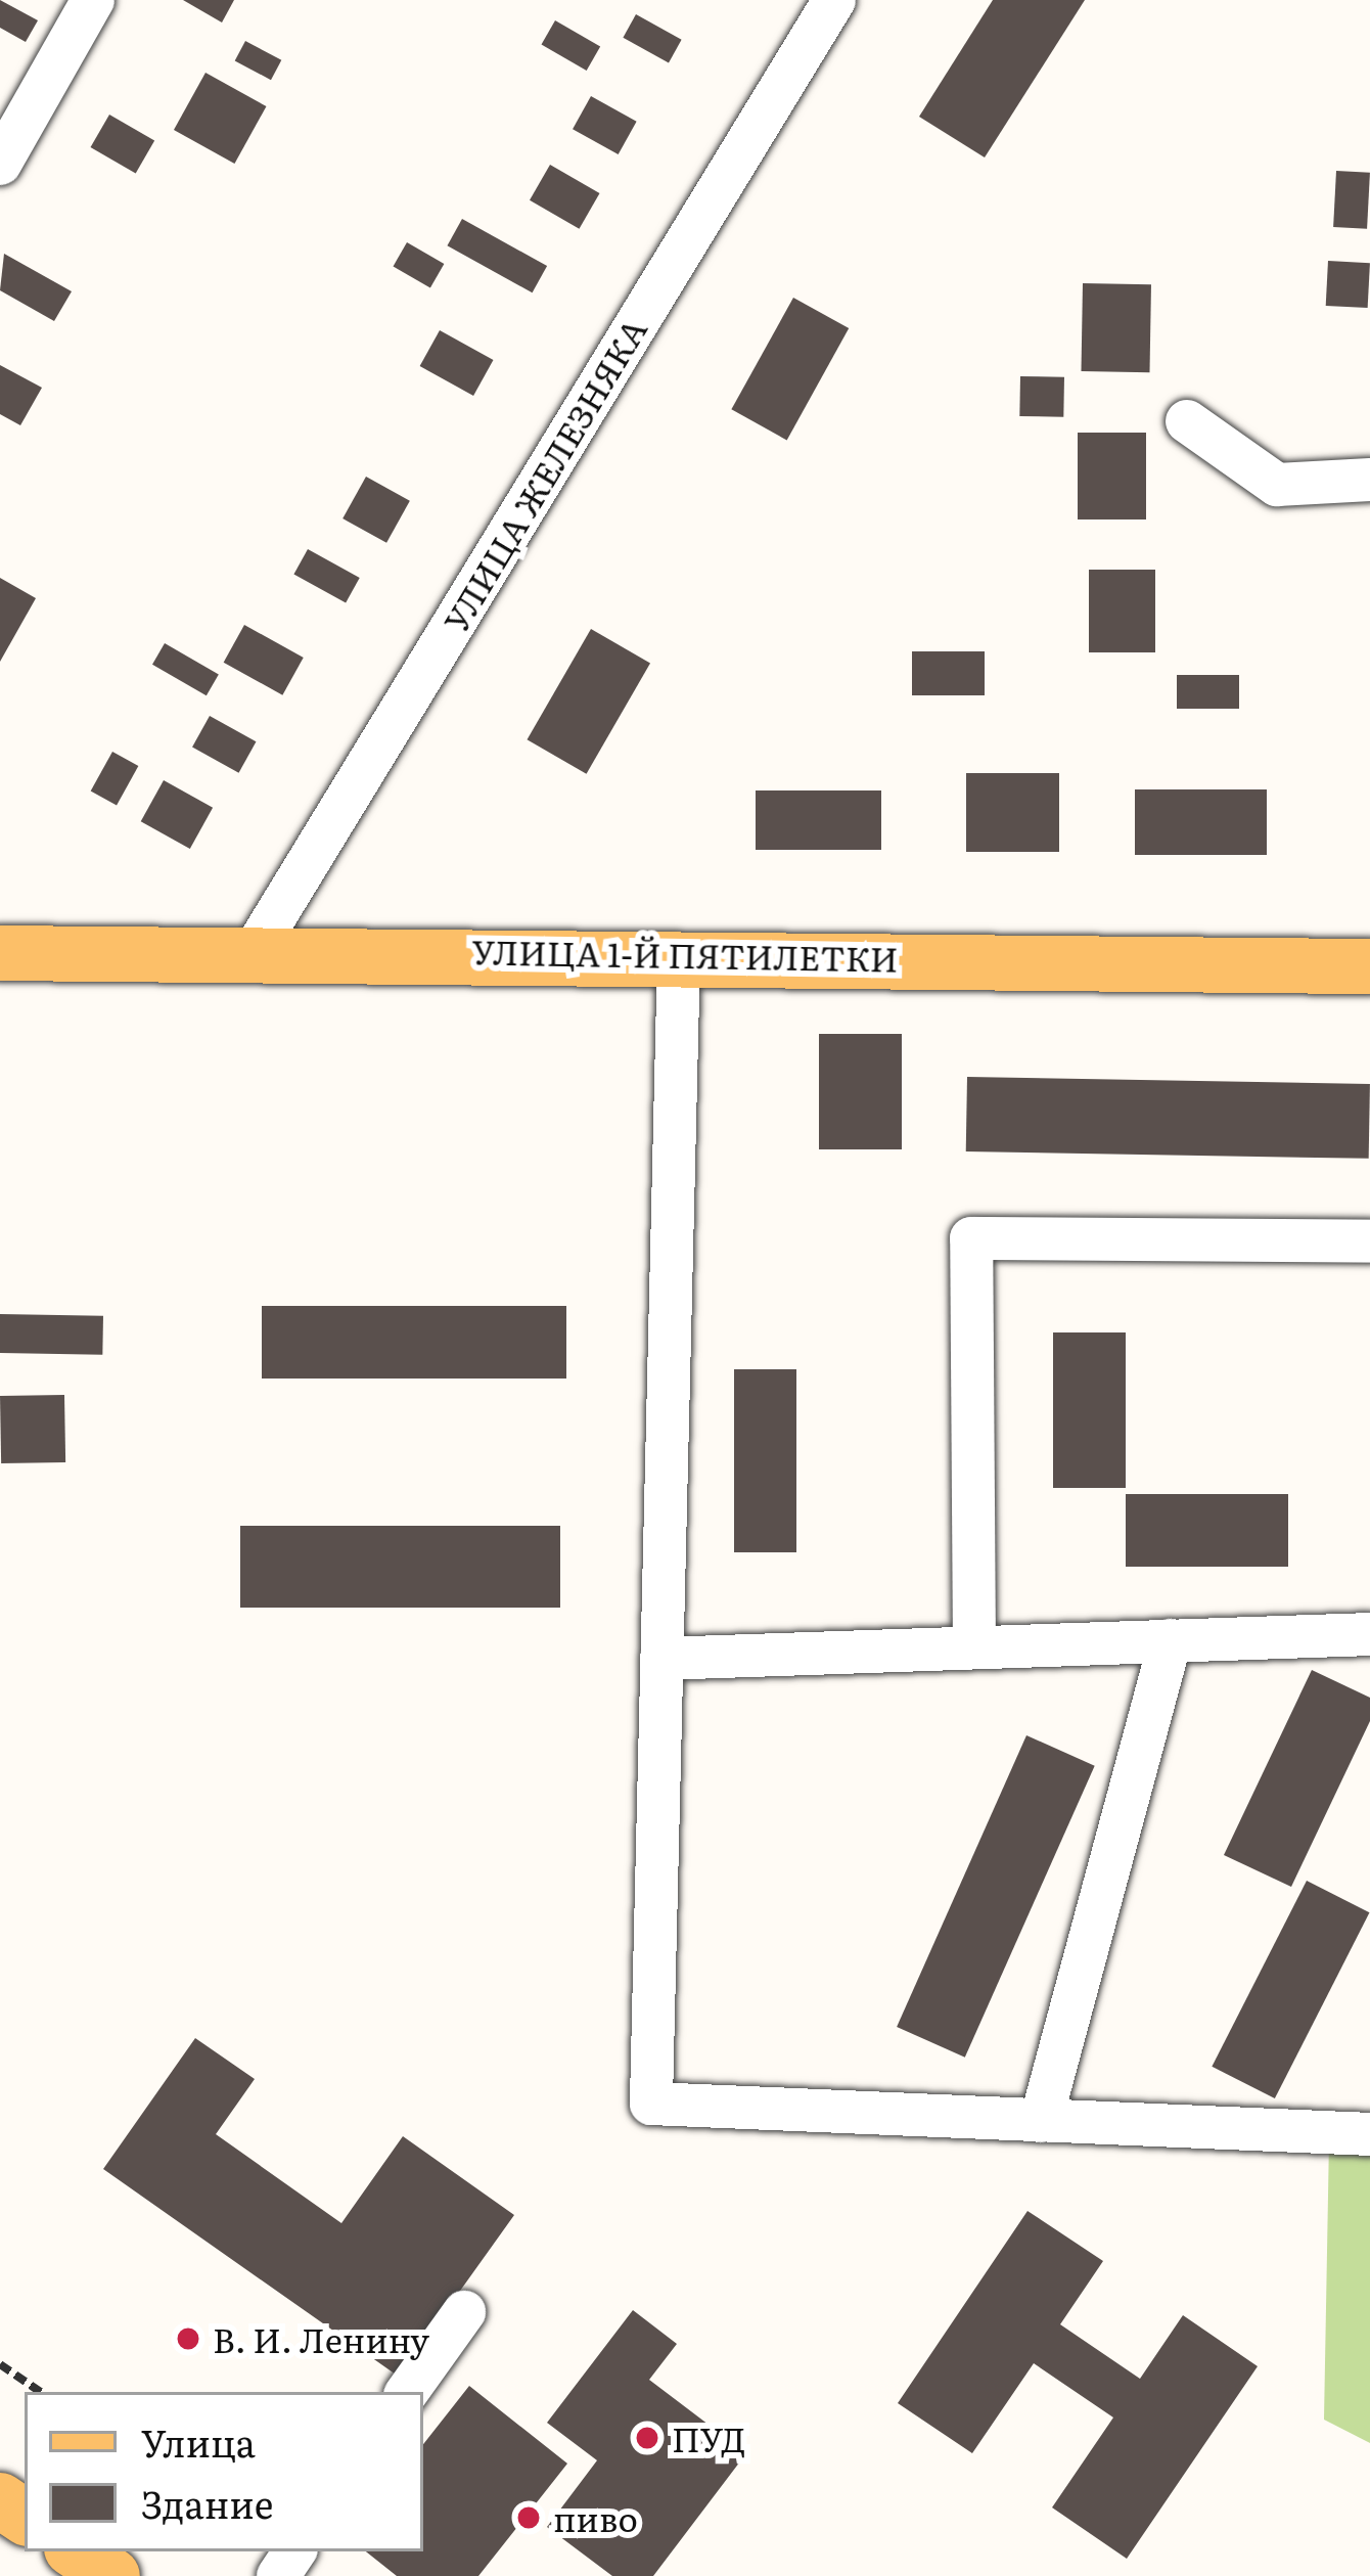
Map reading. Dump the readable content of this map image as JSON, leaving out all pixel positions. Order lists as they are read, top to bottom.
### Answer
{
  "streets": {
    "main road": ["УЛИЦА 1-Й ПЯТИЛЕТКИ"],
    "lane": ["УЛИЦА ЖЕЛЕЗНЯКА"]
  },
  "crossings": [
    ["УЛИЦА ЖЕЛЕЗНЯКА", "УЛИЦА 1-Й ПЯТИЛЕТКИ"]
  ],
  "places": ["В. И. Ленину", "ПУД", "пиво"],
  "legend": ["Улица", "Здание"]
}
